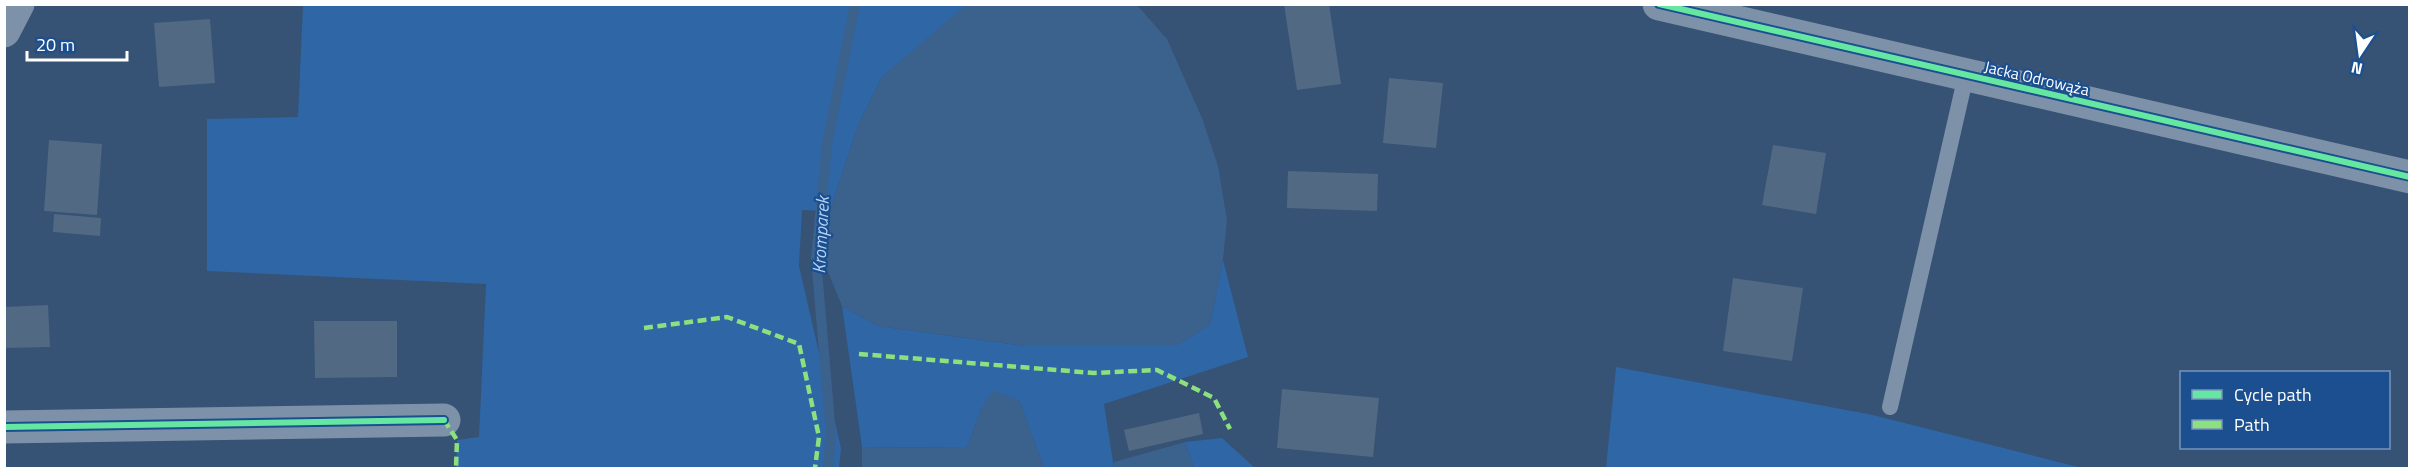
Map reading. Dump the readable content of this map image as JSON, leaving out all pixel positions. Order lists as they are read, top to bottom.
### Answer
{
  "streets": {
    "street": ["Jacka Odrowąża"]
  },
  "water": ["Kromparek"],
  "legend": ["Cycle path", "Path"],
  "scale_bar": "20 m",
  "north": "bottom"
}
